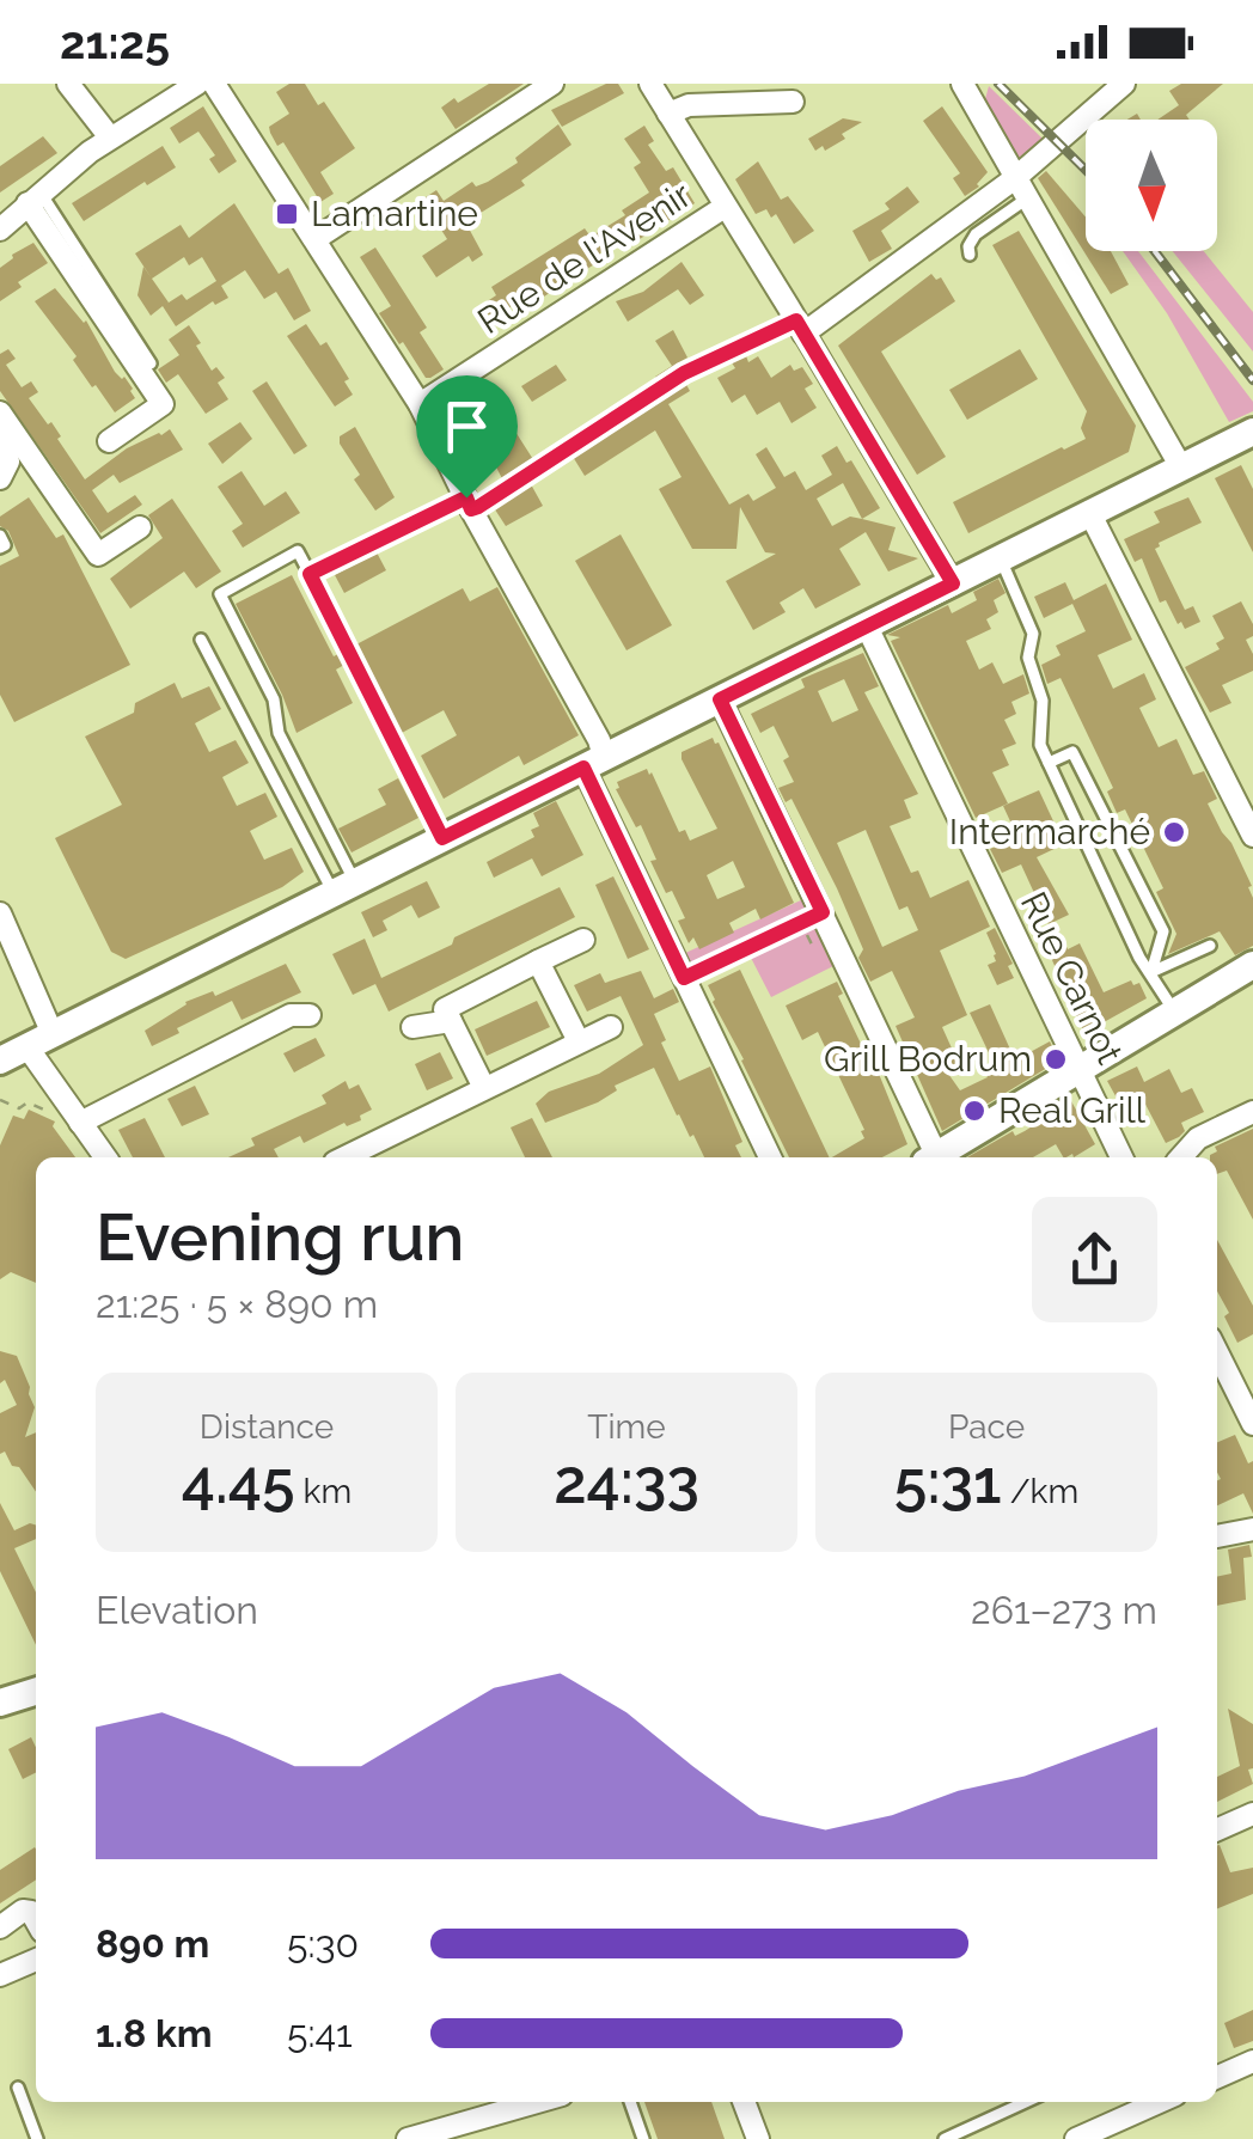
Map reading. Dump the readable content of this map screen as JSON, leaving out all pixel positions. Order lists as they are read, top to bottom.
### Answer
{
  "streets": {
    "street": ["Rue de l'Avenir", "Rue Carnot"]
  },
  "places": {
    "transit": ["Lamartine"],
    "other": ["Intermarché", "Grill Bodrum", "Real Grill"]
  },
  "north": "bottom",
  "page": {
    "status": "21:25",
    "heading": ["Evening run", "21:25 · 5 × 890 m"],
    "stats": [
      ["Distance", "4.45 km"],
      ["Time", "24:33"],
      ["Pace", "5:31 /km"]
    ],
    "chart": ["Elevation", "261–273 m"],
    "list": [
      {
        "name": "890 m",
        "note": "5:30"
      },
      {
        "name": "1.8 km",
        "note": "5:41"
      }
    ]
  }
}
